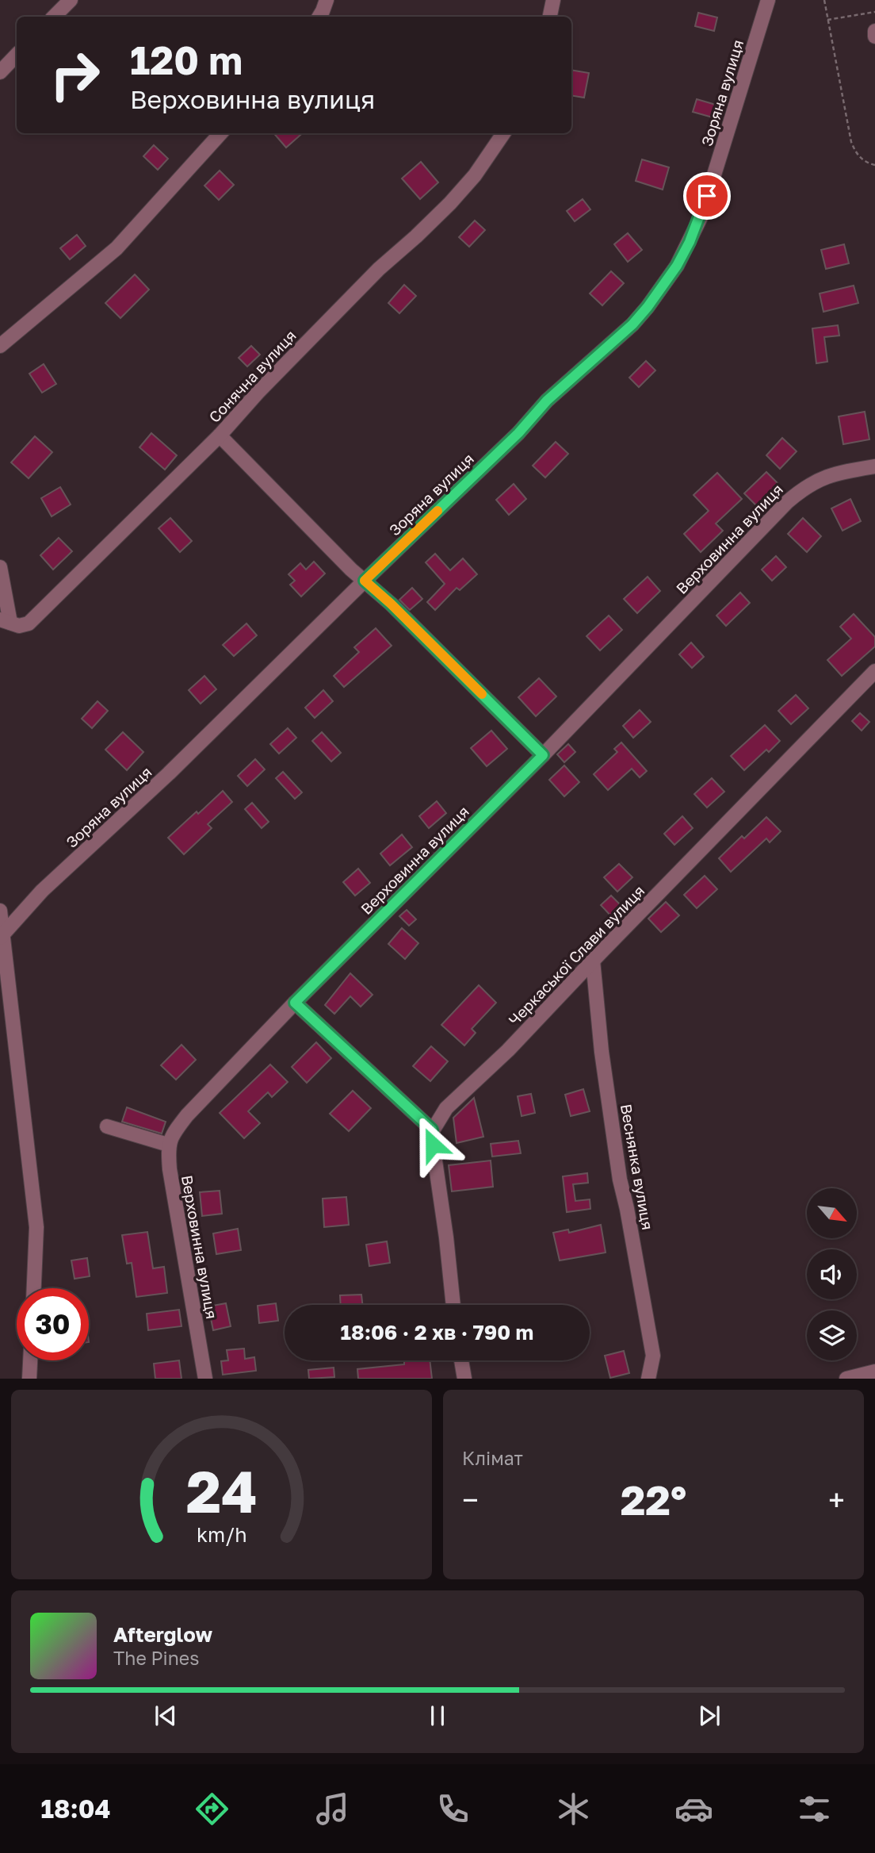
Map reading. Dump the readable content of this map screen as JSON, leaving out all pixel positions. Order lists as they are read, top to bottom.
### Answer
{
  "streets": {
    "street": [
      "Зоряна вулиця",
      "Сонячна вулиця",
      "Верховинна вулиця",
      "Черкаської Слави вулиця",
      "Веснянка вулиця"
    ]
  },
  "crossings": [
    ["Черкаської Слави вулиця", "Веснянка вулиця"]
  ],
  "north": "bottom right",
  "page": {
    "turn": ["120 m", "Верховинна вулиця"],
    "limit": "30",
    "trip": "18:06 · 2 хв · 790 m",
    "tile": "Клімат",
    "heat": ["−", "22°", "+"],
    "song": ["Afterglow", "The Pines"],
    "tabs": "18:04",
    "gauge": ["24", "km/h"]
  }
}
